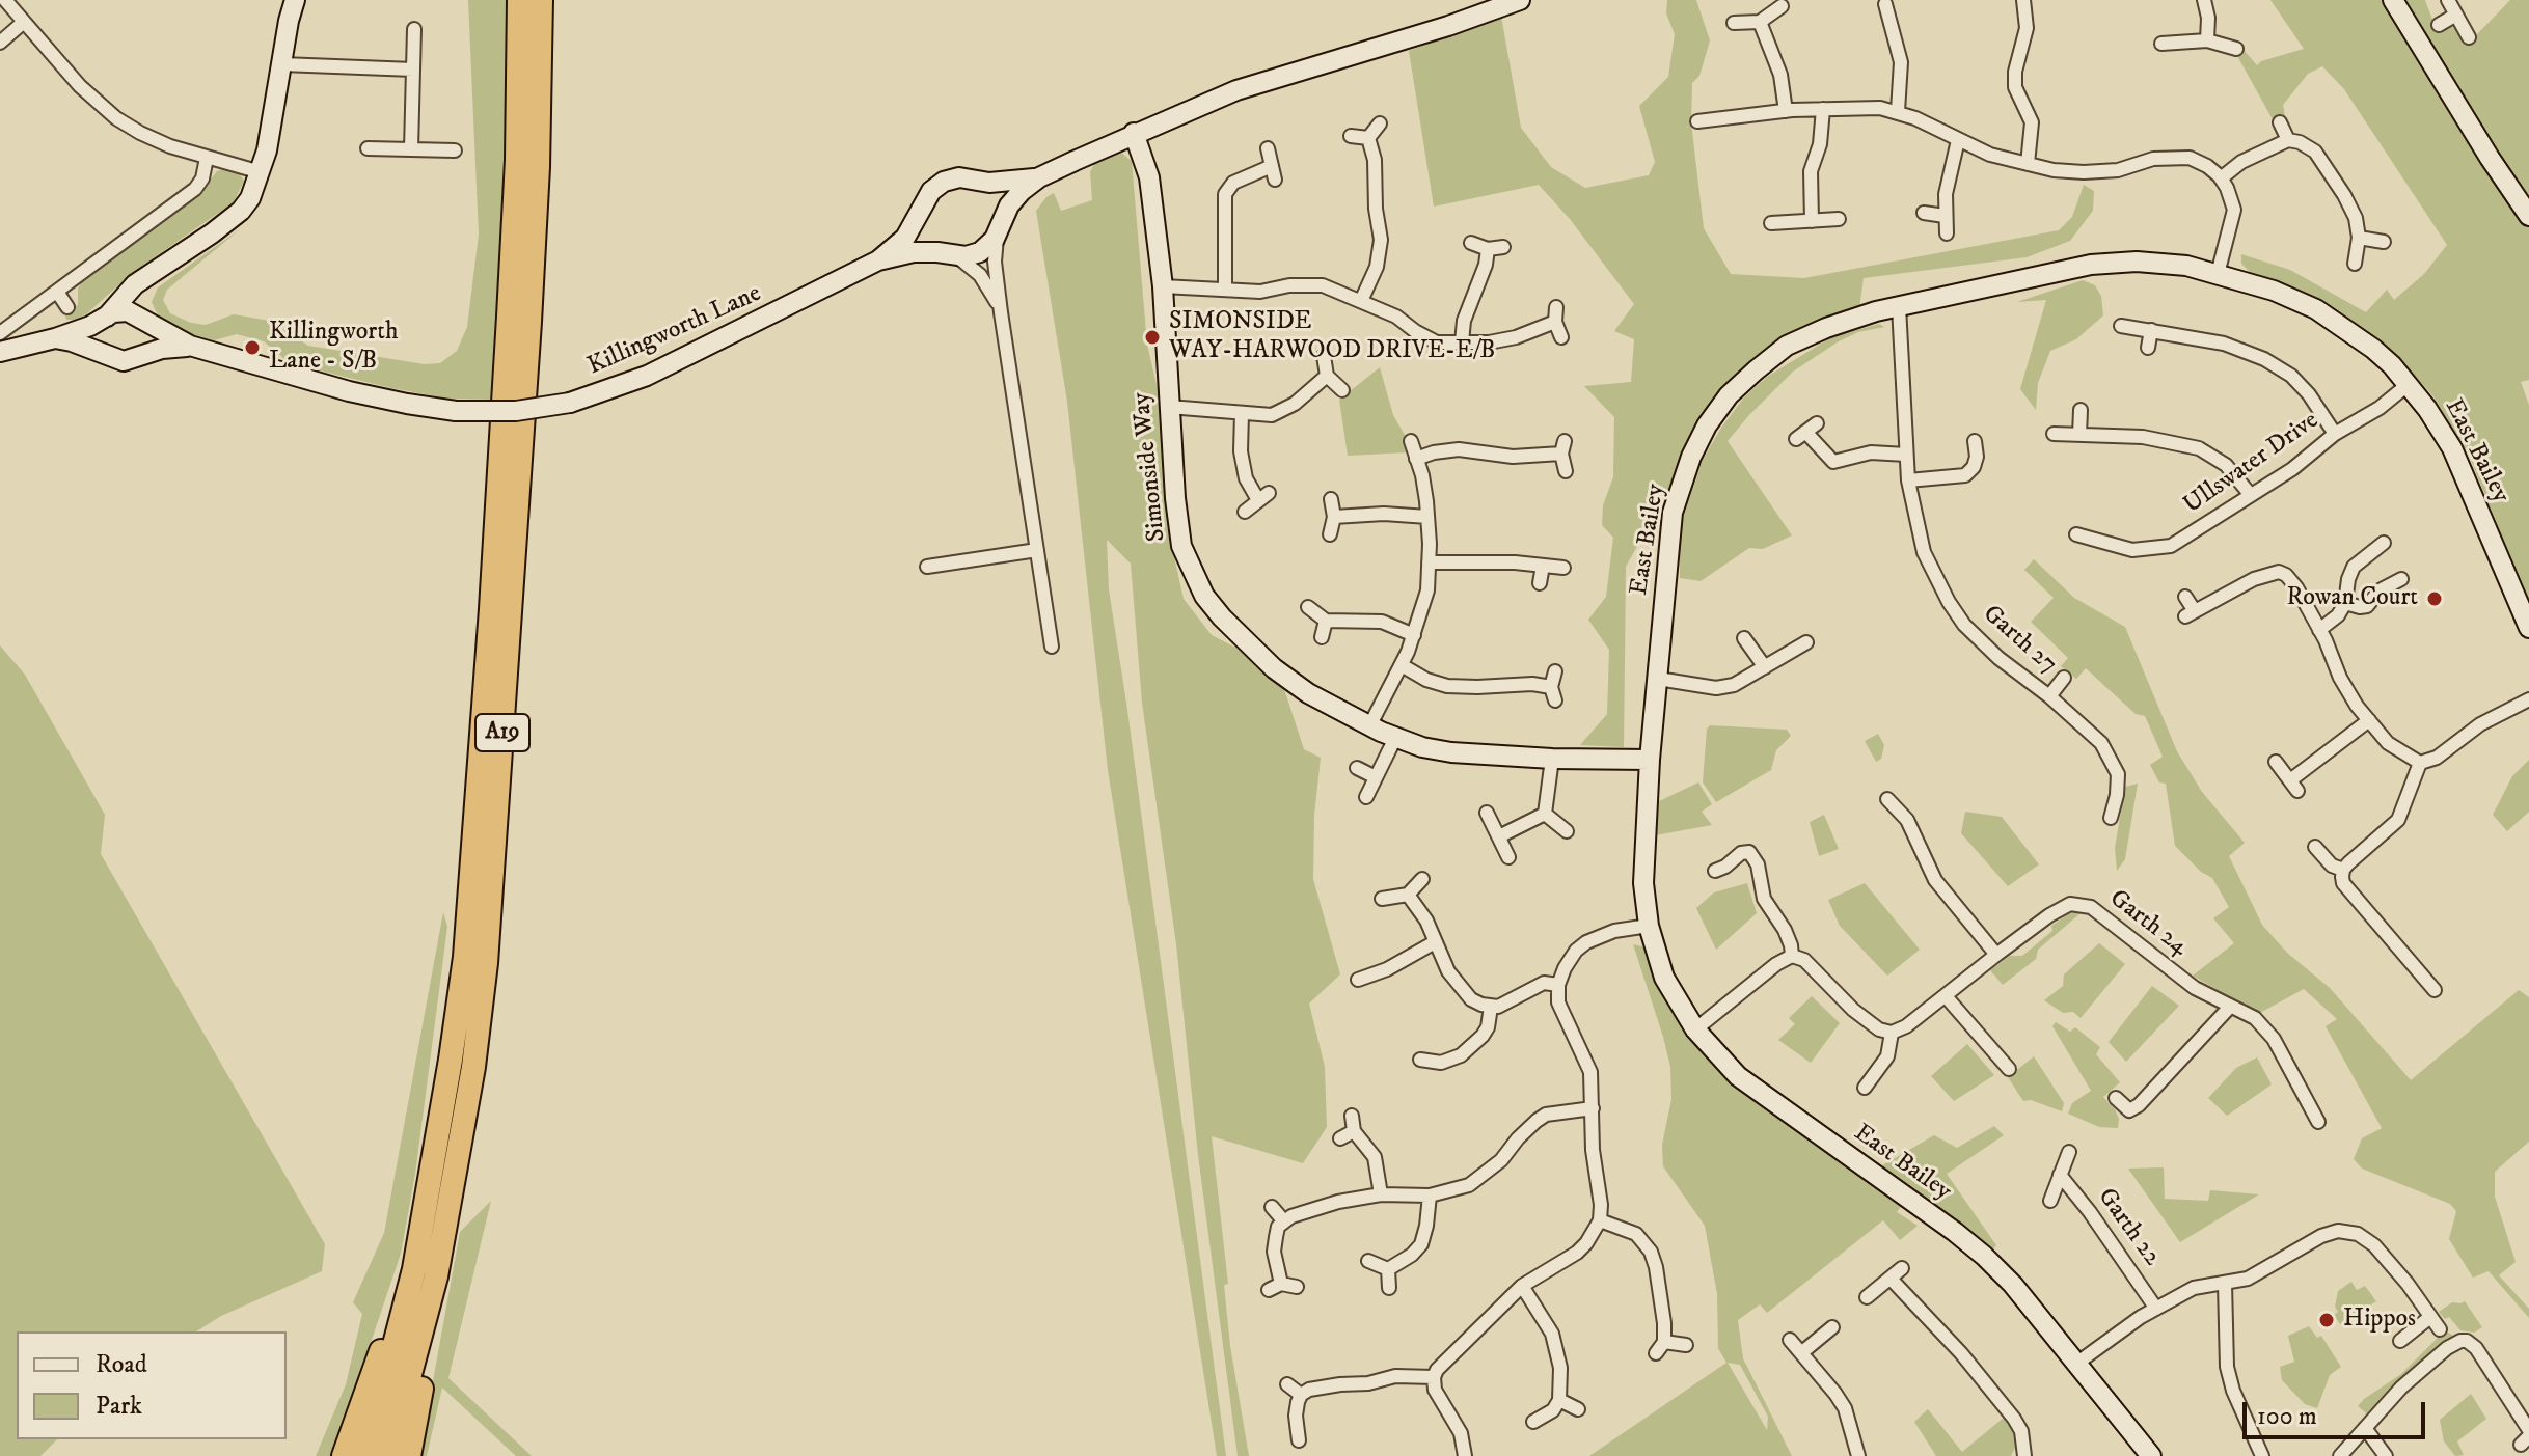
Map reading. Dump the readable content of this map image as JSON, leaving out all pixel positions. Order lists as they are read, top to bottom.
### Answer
{
  "streets": {
    "highway": ["A19"],
    "street": [
      "Killingworth Lane",
      "East Bailey",
      "Ullswater Drive",
      "Simonside Way",
      "Garth 27",
      "Garth 24",
      "Garth 22"
    ]
  },
  "crossings": [
    ["East Bailey", "Ullswater Drive"],
    ["East Bailey", "Simonside Way"],
    ["East Bailey", "Garth 27"]
  ],
  "places": [
    "SIMONSIDE WAY-HARWOOD DRIVE-E/B",
    "Killingworth Lane - S/B",
    "Rowan Court",
    "Hippos"
  ],
  "legend": ["Road", "Park"],
  "scale_bar": "100 m"
}
